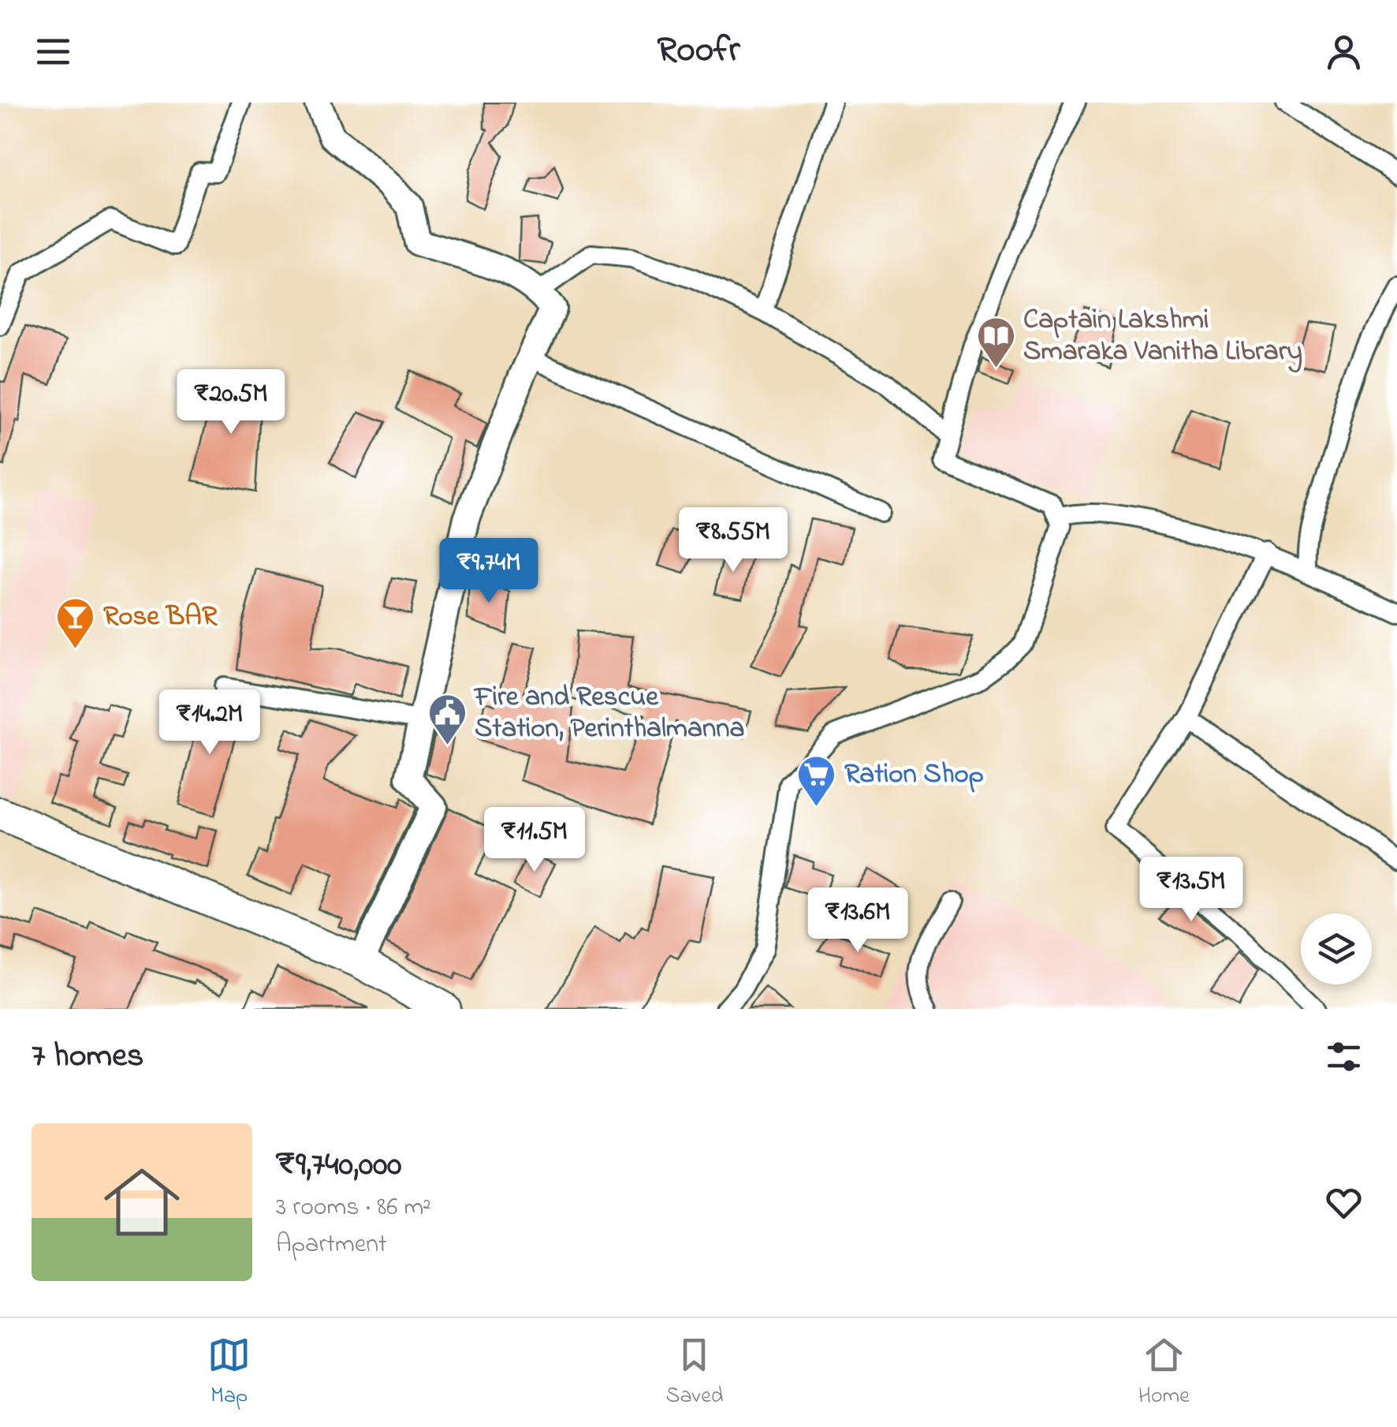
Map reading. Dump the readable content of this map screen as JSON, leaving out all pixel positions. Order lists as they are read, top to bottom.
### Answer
{
  "places": {
    "library": ["Captain Lakshmi Smaraka Vanitha Library"],
    "bar": ["Rose BAR"],
    "public building": ["Fire and Rescue Station, Perinthalmanna"],
    "supermarket": ["Ration Shop"]
  },
  "page": {
    "header": "Roofr",
    "price": [
      "₹20.5M",
      "₹8.55M",
      "₹9.74M",
      "₹14.2M",
      "₹11.5M",
      "₹13.5M",
      "₹13.6M"
    ],
    "heading": "7 homes",
    "list": [
      {
        "name": "₹9,740,000",
        "note": "3 rooms · 86 m² · Apartment"
      }
    ],
    "tabs": ["Map", "Saved", "Home"]
  }
}
